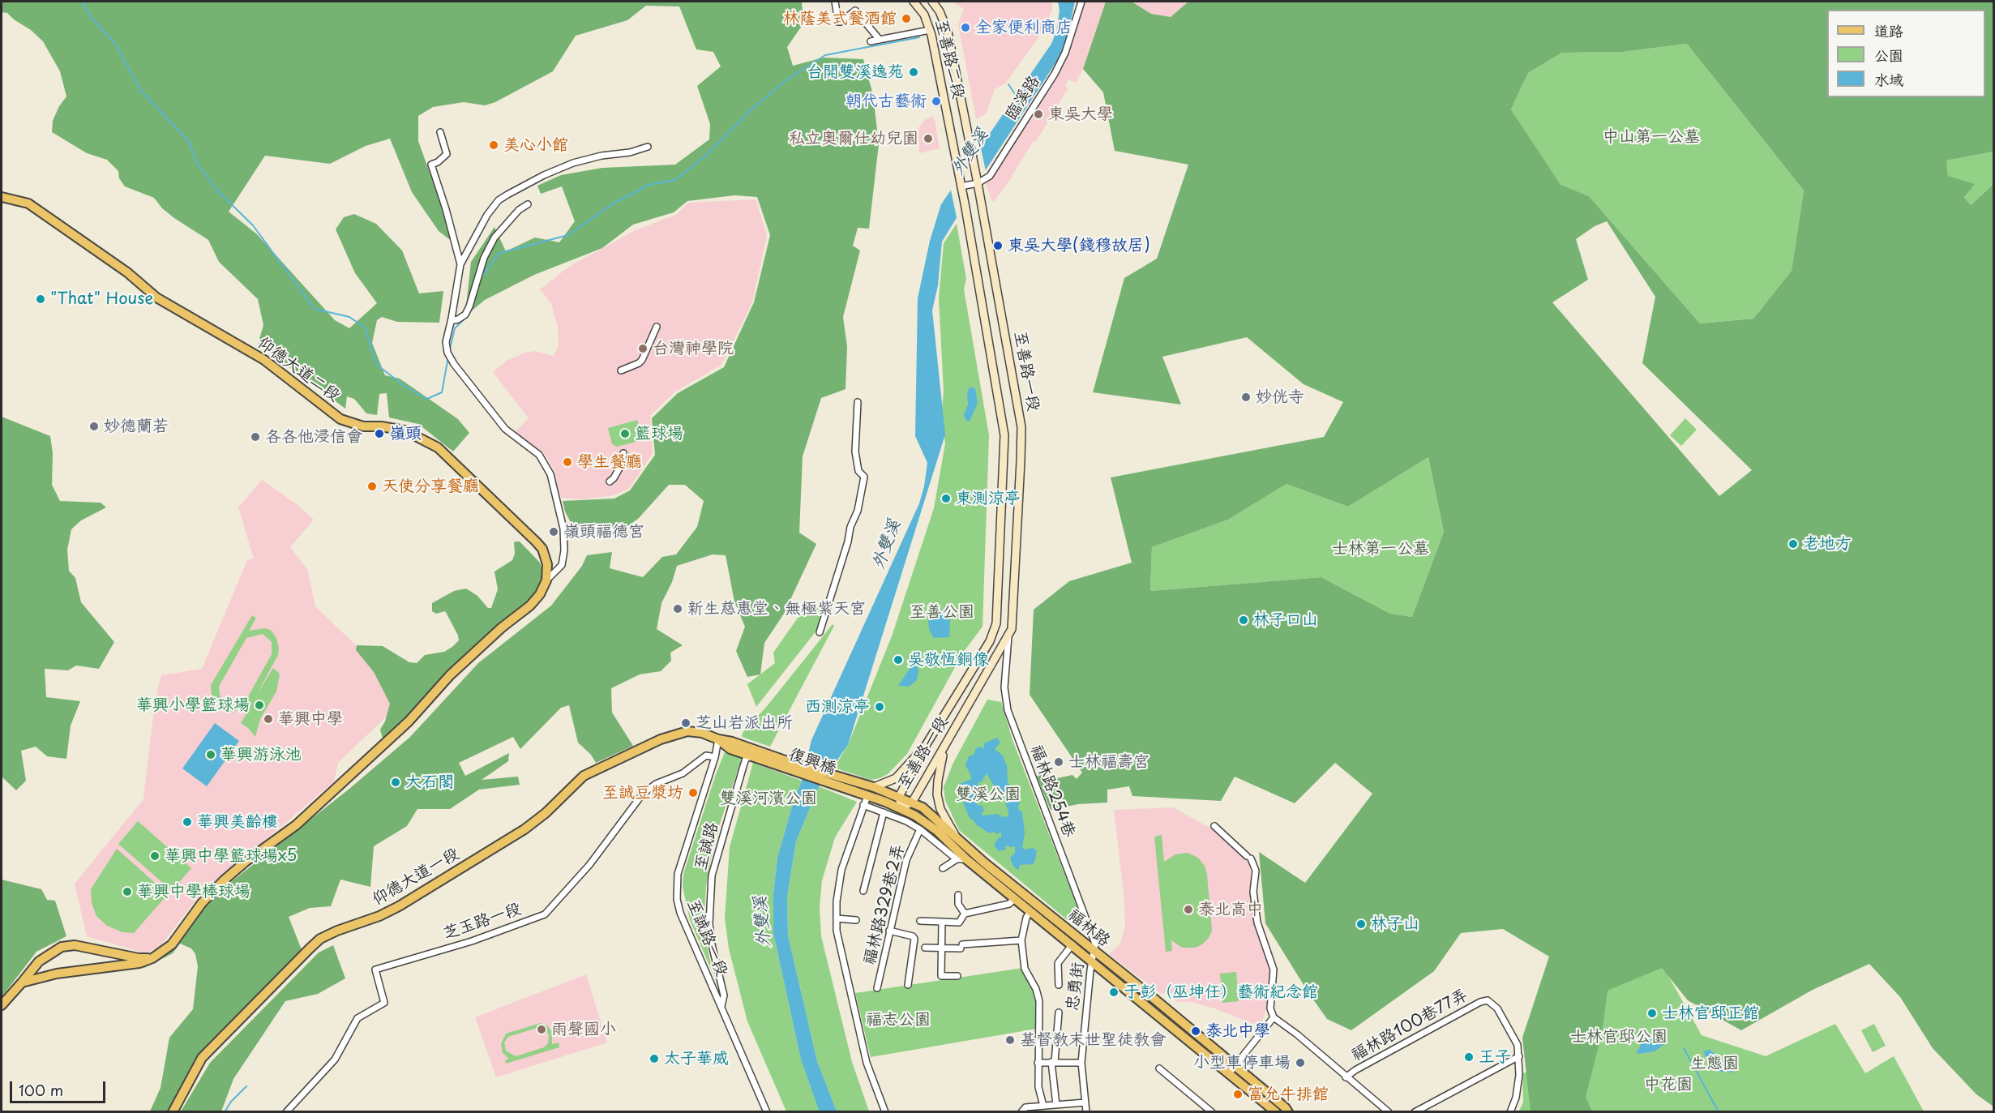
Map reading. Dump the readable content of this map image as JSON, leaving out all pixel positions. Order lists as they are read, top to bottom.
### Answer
{
  "streets": {
    "main road": [
      "至善路二段",
      "仰德大道二段",
      "至善路一段",
      "復興橋",
      "仰德大道一段",
      "福林路"
    ],
    "street": [
      "臨溪路",
      "福林路254巷",
      "至誠路",
      "福林路329巷2弄",
      "芝玉路一段",
      "至誠路一段",
      "忠勇街",
      "福林路100巷77弄"
    ]
  },
  "crossings": [
    ["至善路二段", "臨溪路"],
    ["至善路二段", "至善路一段"],
    ["臨溪路", "至善路一段"],
    ["至善路一段", "福林路254巷"],
    ["至善路一段", "福林路"],
    ["復興橋", "至誠路"],
    ["復興橋", "福林路"],
    ["福林路254巷", "福林路"],
    ["福林路254巷", "忠勇街"],
    ["至誠路", "至誠路一段"],
    ["仰德大道一段", "至誠路一段"],
    ["芝玉路一段", "至誠路一段"],
    ["福林路", "忠勇街"]
  ],
  "water": ["外雙溪"],
  "parks": [
    "中山第一公墓",
    "士林第一公墓",
    "至善公園",
    "雙溪公園",
    "雙溪河濱公園",
    "福志公園",
    "士林官邸公園",
    "生態園",
    "中花園"
  ],
  "places": [
    "林蔭美式餐酒館",
    "全家便利商店",
    "台開雙溪逸苑",
    "朝代古藝術",
    "東吳大學",
    "私立奧爾仕幼兒園",
    "美心小館",
    "東吳大學(錢穆故居)",
    "\"That\" House",
    "台灣神學院",
    "妙侊寺",
    "妙德蘭若",
    "嶺頭",
    "籃球場",
    "各各他浸信會",
    "學生餐廳",
    "天使分享餐廳",
    "東測涼亭",
    "嶺頭福德宮",
    "老地方",
    "新生慈惠堂、無極紫天宮",
    "林子口山",
    "吳敬恆銅像",
    "華興小學籃球場",
    "西測涼亭",
    "華興中學",
    "芝山岩派出所",
    "華興游泳池",
    "士林福壽宮",
    "大石閣",
    "至誠豆漿坊",
    "華興美齡樓",
    "華興中學籃球場x5",
    "華興中學棒球場",
    "泰北高中",
    "林子山",
    "于彭（巫坤任）藝術紀念館",
    "士林官邸正館",
    "雨聲國小",
    "泰北中學",
    "基督教末世聖徒教會",
    "王子",
    "太子華威",
    "小型車停車場",
    "富允牛排館"
  ],
  "legend": ["道路", "公園", "水域"],
  "scale_bar": "100 m"
}
